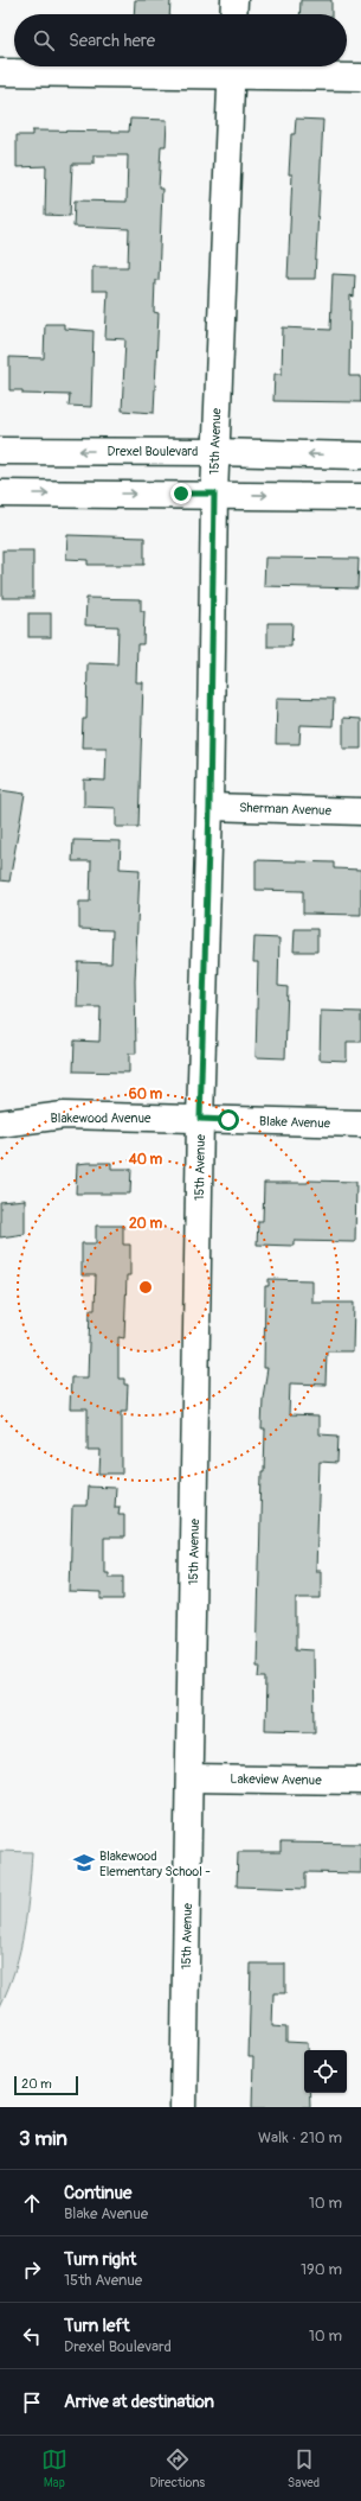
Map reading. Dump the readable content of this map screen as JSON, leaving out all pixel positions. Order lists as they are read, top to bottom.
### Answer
{
  "streets": {
    "street": [
      "15th Avenue",
      "Drexel Boulevard",
      "Sherman Avenue",
      "Blakewood Avenue",
      "Blake Avenue",
      "Lakeview Avenue"
    ]
  },
  "crossings": [
    ["15th Avenue", "Drexel Boulevard"],
    ["15th Avenue", "Sherman Avenue"],
    ["15th Avenue", "Blakewood Avenue"],
    ["15th Avenue", "Blake Avenue"],
    ["15th Avenue", "Lakeview Avenue"],
    ["Blakewood Avenue", "Blake Avenue"]
  ],
  "places": {
    "school or university": ["Blakewood Elementary School -"]
  },
  "scale_bar": "20 m",
  "page": {
    "search": "Search here",
    "scale": "20 m",
    "heading": ["3 min", "Walk · 210 m"],
    "list": [
      ["Continue", "Blake Avenue", "10 m"],
      ["Turn right", "15th Avenue", "190 m"],
      ["Turn left", "Drexel Boulevard", "10 m"],
      "Arrive at destination"
    ],
    "nav": ["Map", "Directions", "Saved"]
  },
  "rings": ["60 m", "40 m", "20 m"]
}
